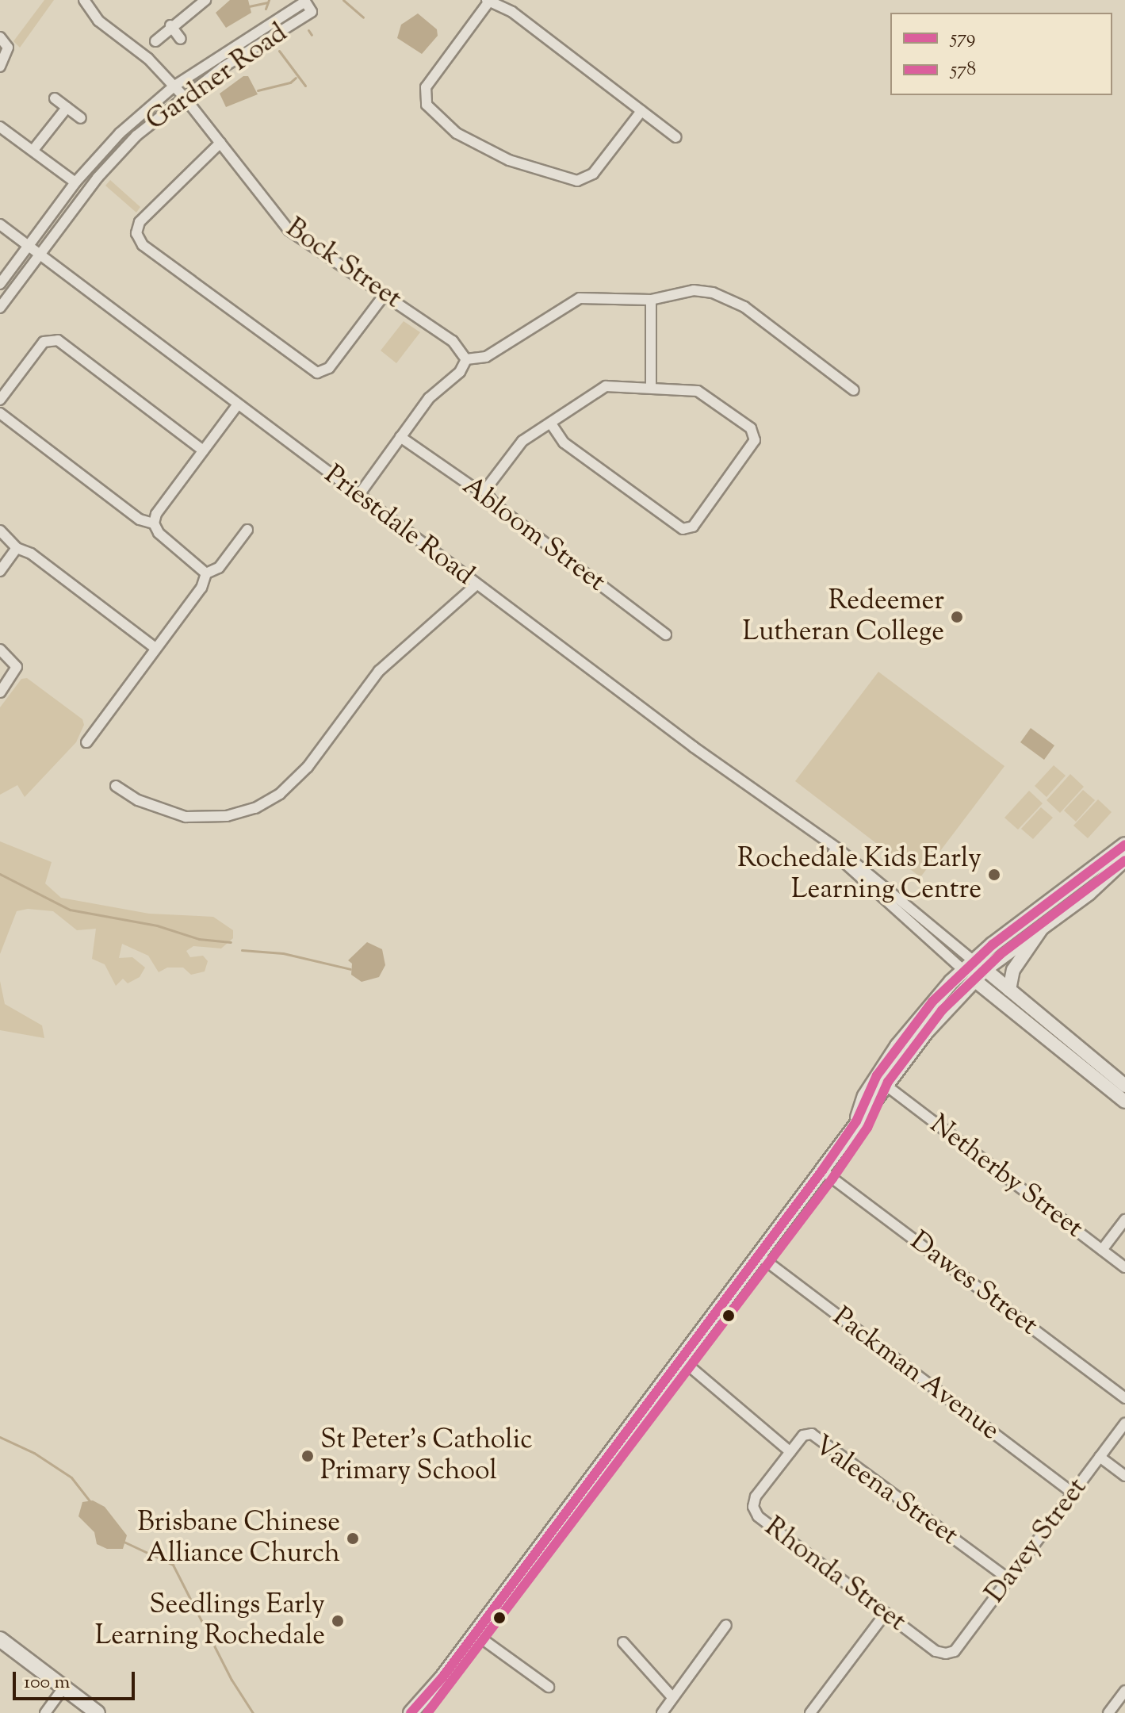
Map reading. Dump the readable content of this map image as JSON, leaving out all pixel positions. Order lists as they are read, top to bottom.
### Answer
{
  "streets": {
    "street": [
      "Gardner Road",
      "Bock Street",
      "Priestdale Road",
      "Abloom Street",
      "Netherby Street",
      "Dawes Street",
      "Packman Avenue",
      "Valeena Street",
      "Davey Street",
      "Rhonda Street"
    ]
  },
  "crossings": [
    ["Gardner Road", "Bock Street"],
    ["Gardner Road", "Priestdale Road"],
    ["Packman Avenue", "Davey Street"],
    ["Valeena Street", "Davey Street"],
    ["Valeena Street", "Rhonda Street"],
    ["Davey Street", "Rhonda Street"]
  ],
  "places": [
    "Redeemer Lutheran College",
    "Rochedale Kids Early Learning Centre",
    "St Peter's Catholic Primary School",
    "Brisbane Chinese Alliance Church",
    "Seedlings Early Learning Rochedale"
  ],
  "lines": ["transit line 579", "transit line 578"],
  "legend": ["579", "578"],
  "scale_bar": "100 m"
}
